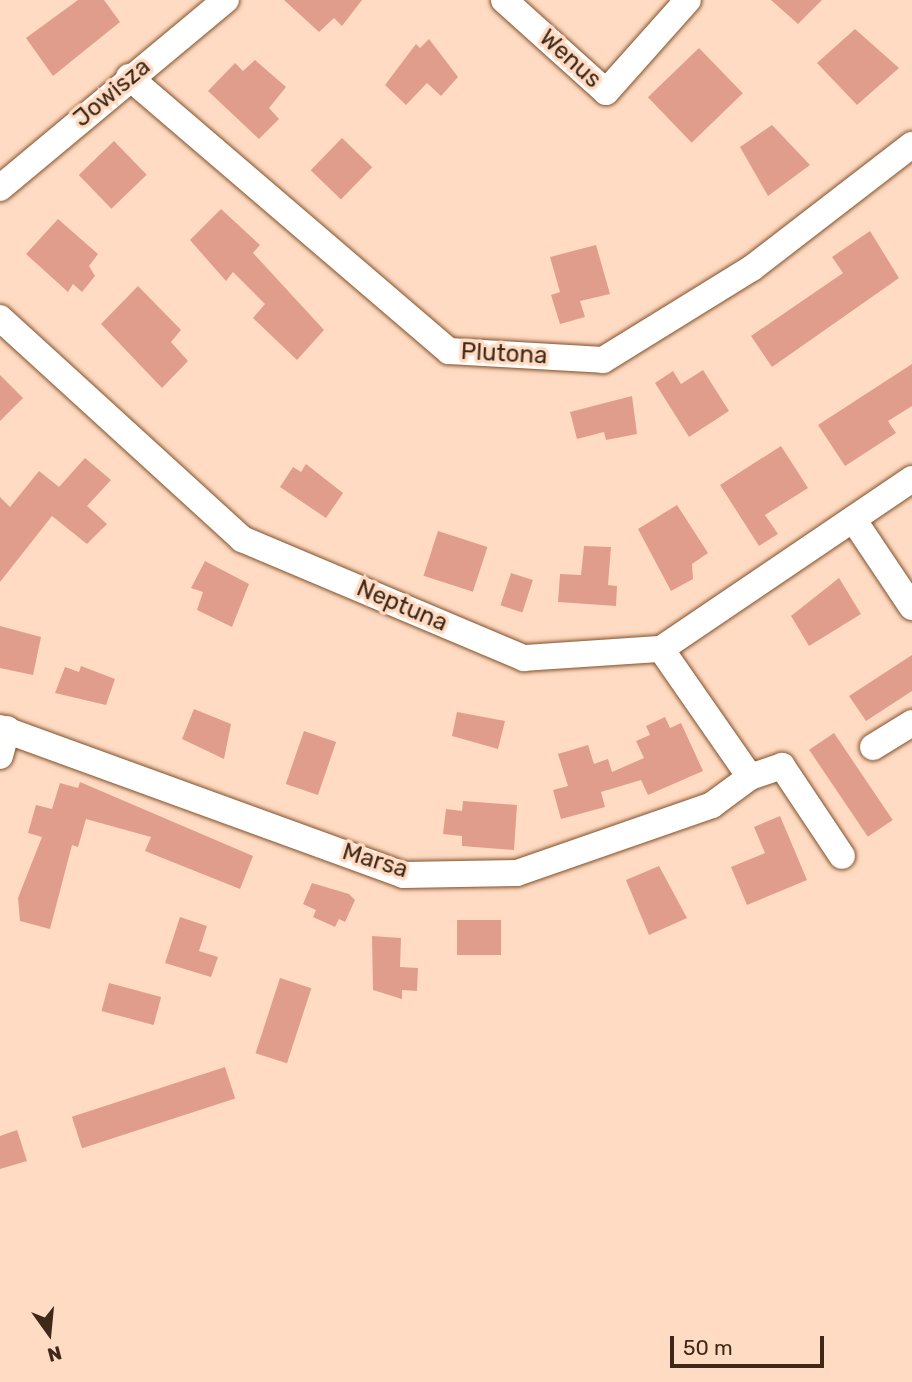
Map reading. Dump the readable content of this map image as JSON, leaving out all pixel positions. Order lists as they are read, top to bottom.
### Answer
{
  "streets": {
    "street": [
      "Wenus",
      "Jowisza",
      "Plutona",
      "Neptuna",
      "Marsa"
    ]
  },
  "crossings": [
    ["Jowisza", "Plutona"]
  ],
  "scale_bar": "50 m",
  "north": "bottom"
}
